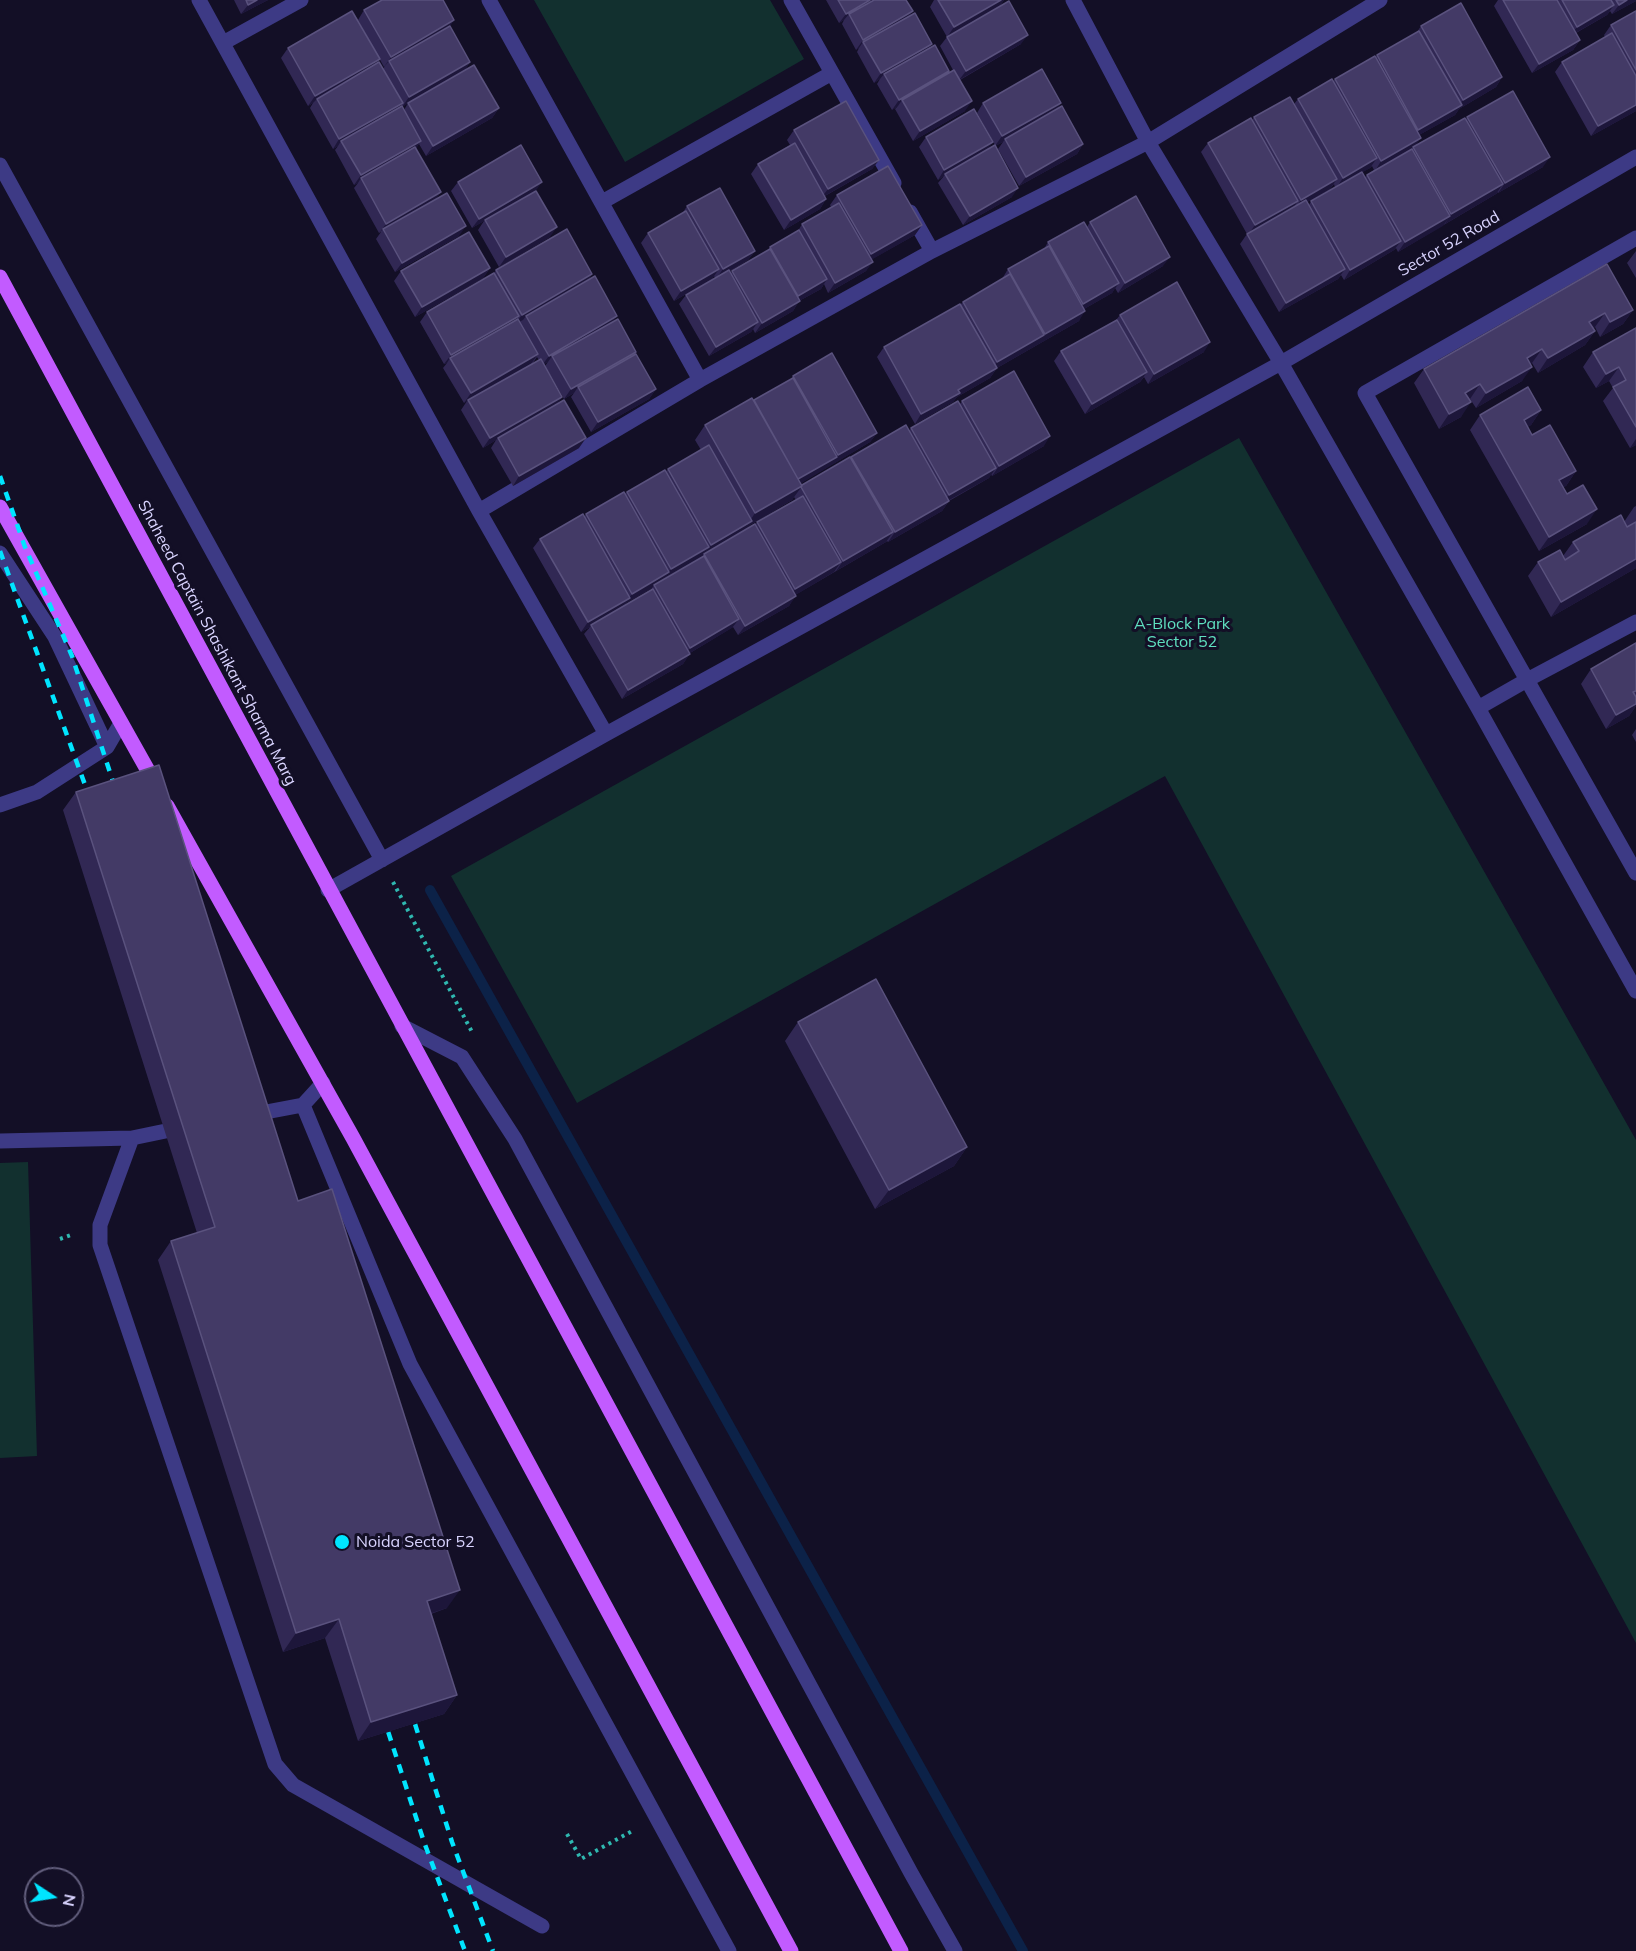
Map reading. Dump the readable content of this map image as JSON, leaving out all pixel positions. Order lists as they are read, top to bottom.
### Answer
{
  "streets": {
    "main road": ["Shaheed Captain Shashikant Sharma Marg"],
    "street": ["Sector 52 Road"]
  },
  "crossings": [
    ["Sector 52 Road", "Shaheed Captain Shashikant Sharma Marg"]
  ],
  "parks": ["A-Block Park Sector 52"],
  "places": ["Noida Sector 52"],
  "north": "right"
}
